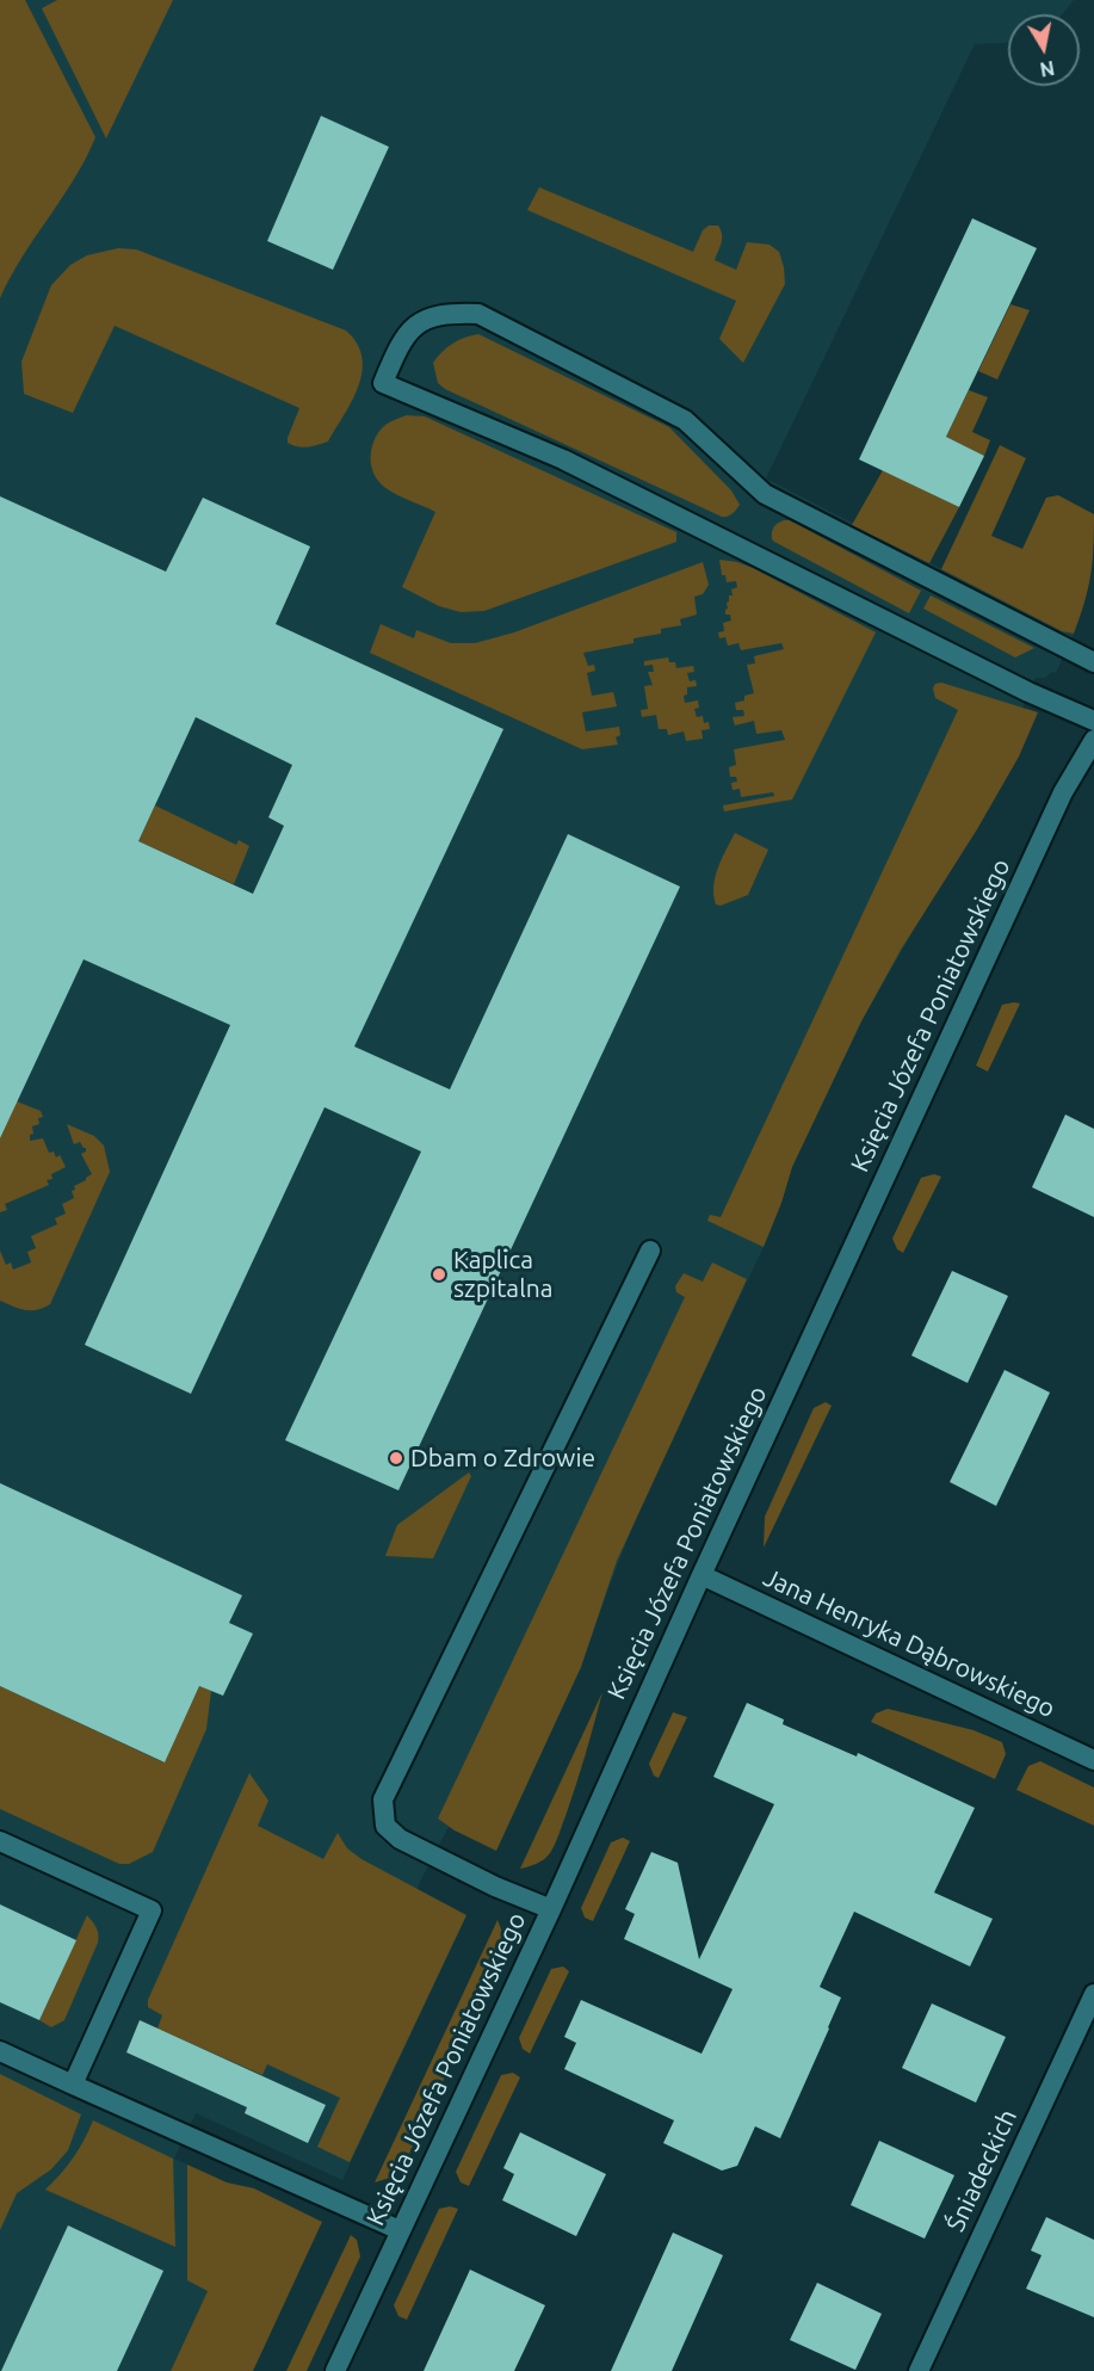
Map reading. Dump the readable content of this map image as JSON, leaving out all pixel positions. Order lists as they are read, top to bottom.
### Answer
{
  "streets": {
    "street": ["Księcia Józefa Poniatowskiego", "Jana Henryka Dąbrowskiego", "Śniadeckich"]
  },
  "crossings": [
    ["Księcia Józefa Poniatowskiego", "Jana Henryka Dąbrowskiego"]
  ],
  "places": ["Kaplica szpitalna", "Dbam o Zdrowie"],
  "north": "bottom"
}
